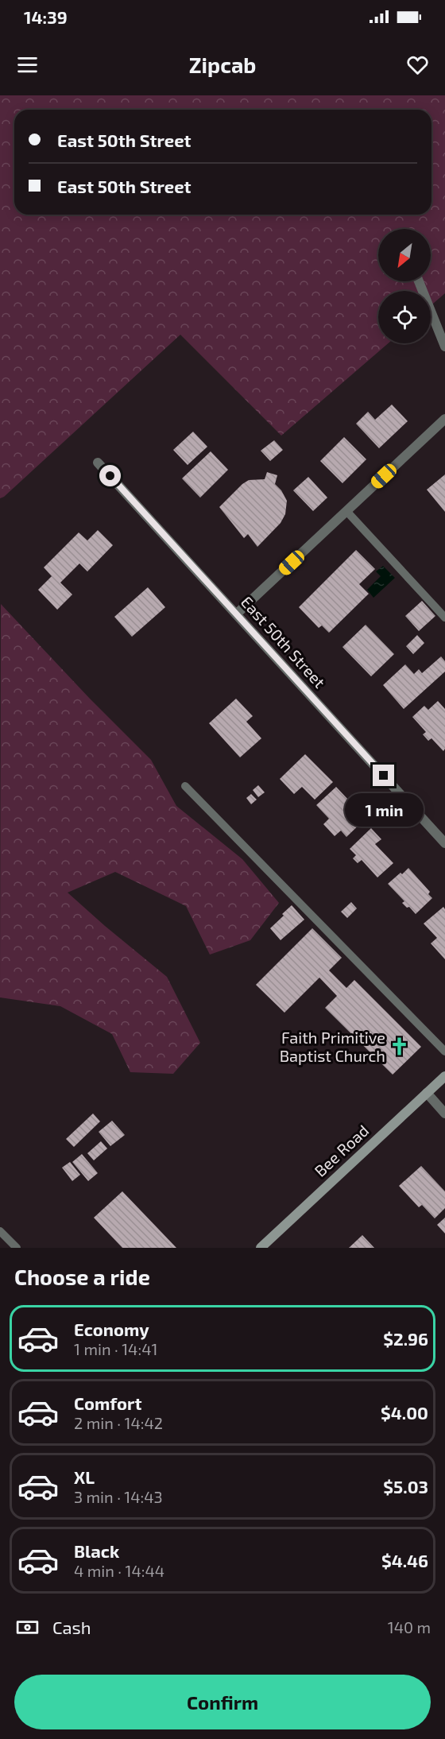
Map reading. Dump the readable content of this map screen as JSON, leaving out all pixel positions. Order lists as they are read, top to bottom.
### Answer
{
  "streets": {
    "main road": ["Bee Road"],
    "street": ["East 50th Street"]
  },
  "places": {
    "church": ["Faith Primitive Baptist Church"]
  },
  "north": "bottom left",
  "page": {
    "status": "14:39",
    "header": "Zipcab",
    "banner": ["East 50th Street", "East 50th Street"],
    "bubble": "1 min",
    "heading": "Choose a ride",
    "list": [
      {
        "name": "Economy",
        "note": "1 min · 14:41",
        "value": "$2.96"
      },
      {
        "name": "Comfort",
        "note": "2 min · 14:42",
        "value": "$4.00"
      },
      {
        "name": "XL",
        "note": "3 min · 14:43",
        "value": "$5.03"
      },
      {
        "name": "Black",
        "note": "4 min · 14:44",
        "value": "$4.46"
      }
    ],
    "pay": ["Cash", "140 m"],
    "buttons": "Confirm"
  }
}
